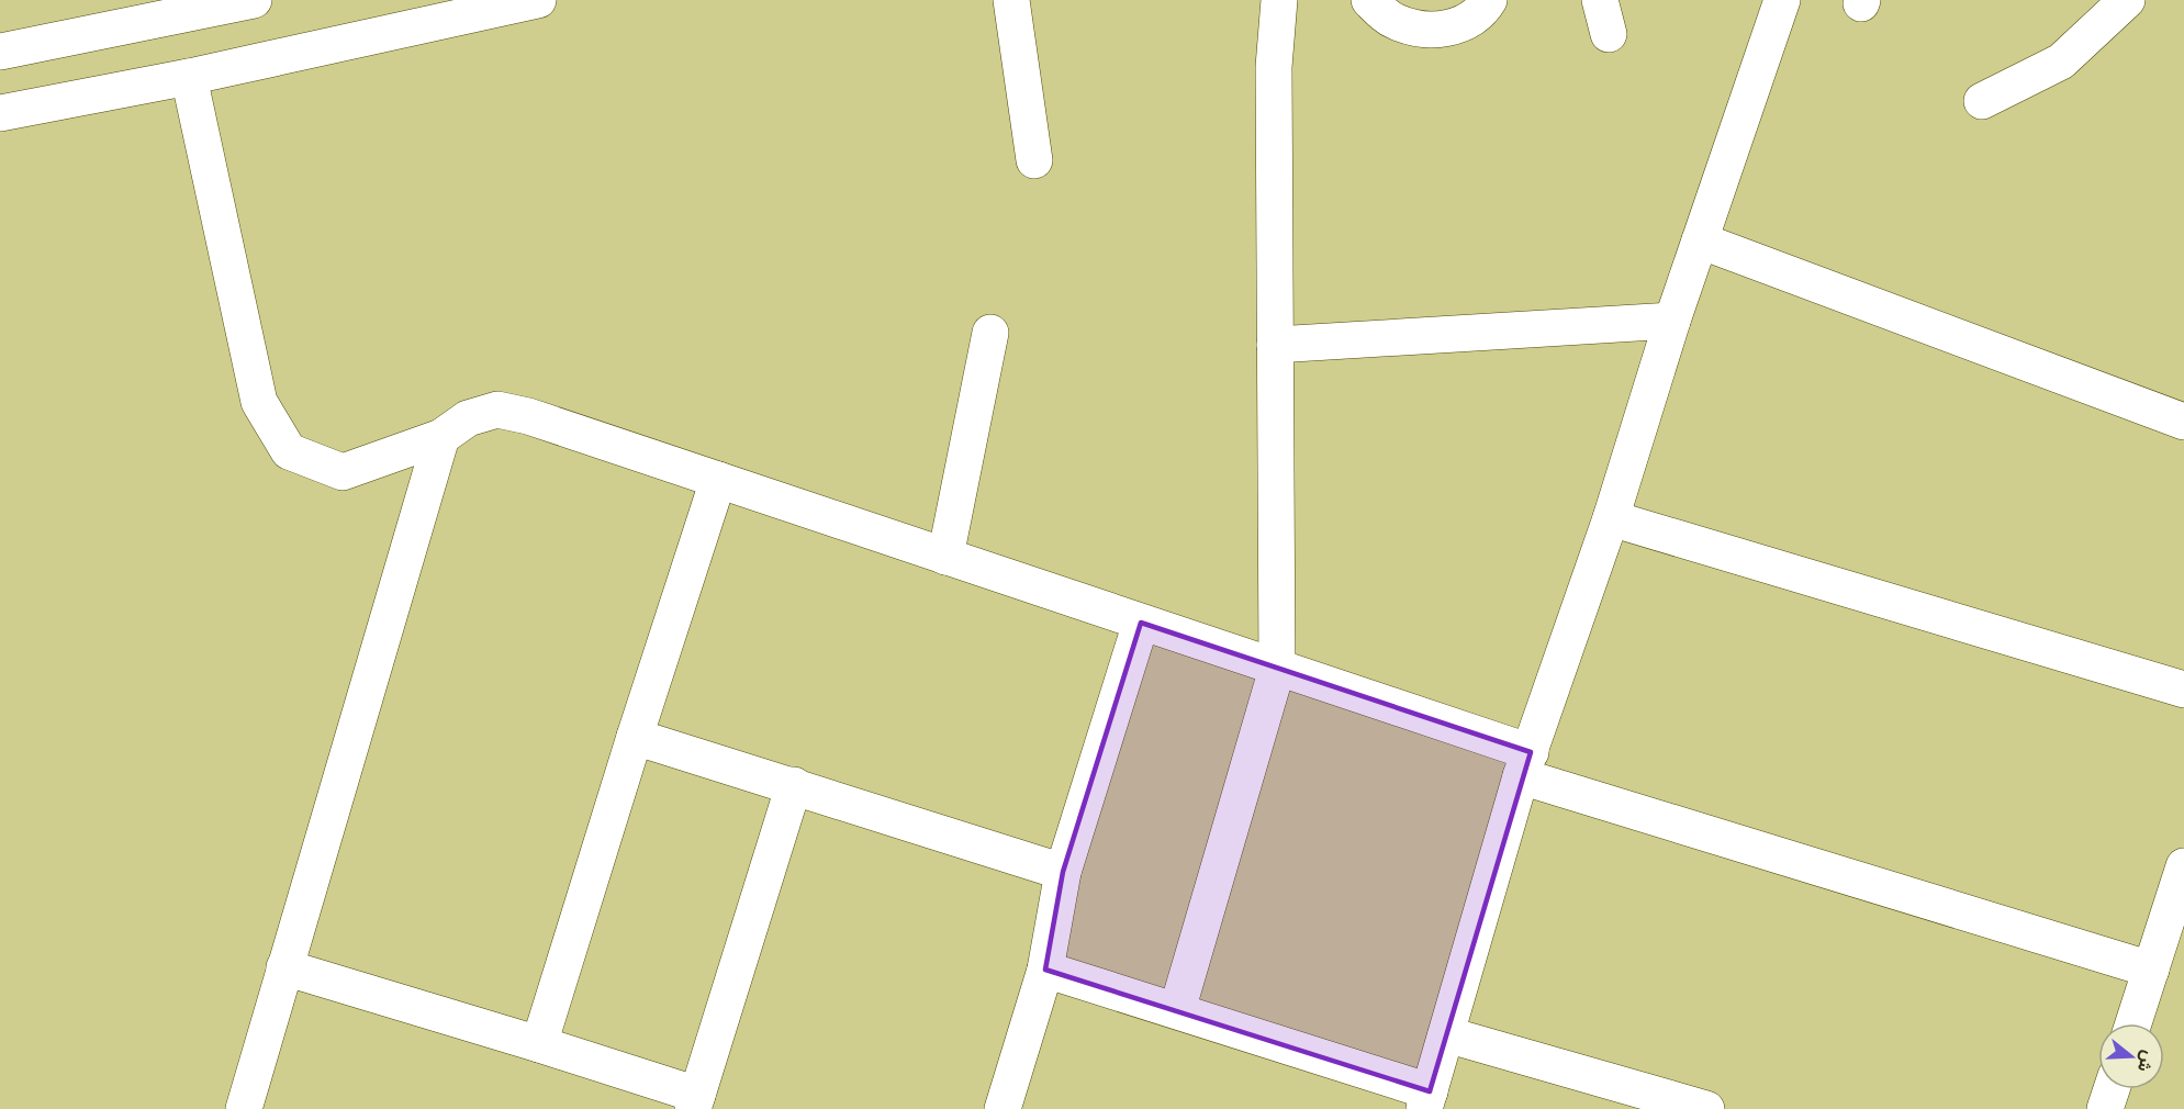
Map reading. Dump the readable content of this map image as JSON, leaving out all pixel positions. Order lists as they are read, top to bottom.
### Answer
{
  "north": "right"
}
